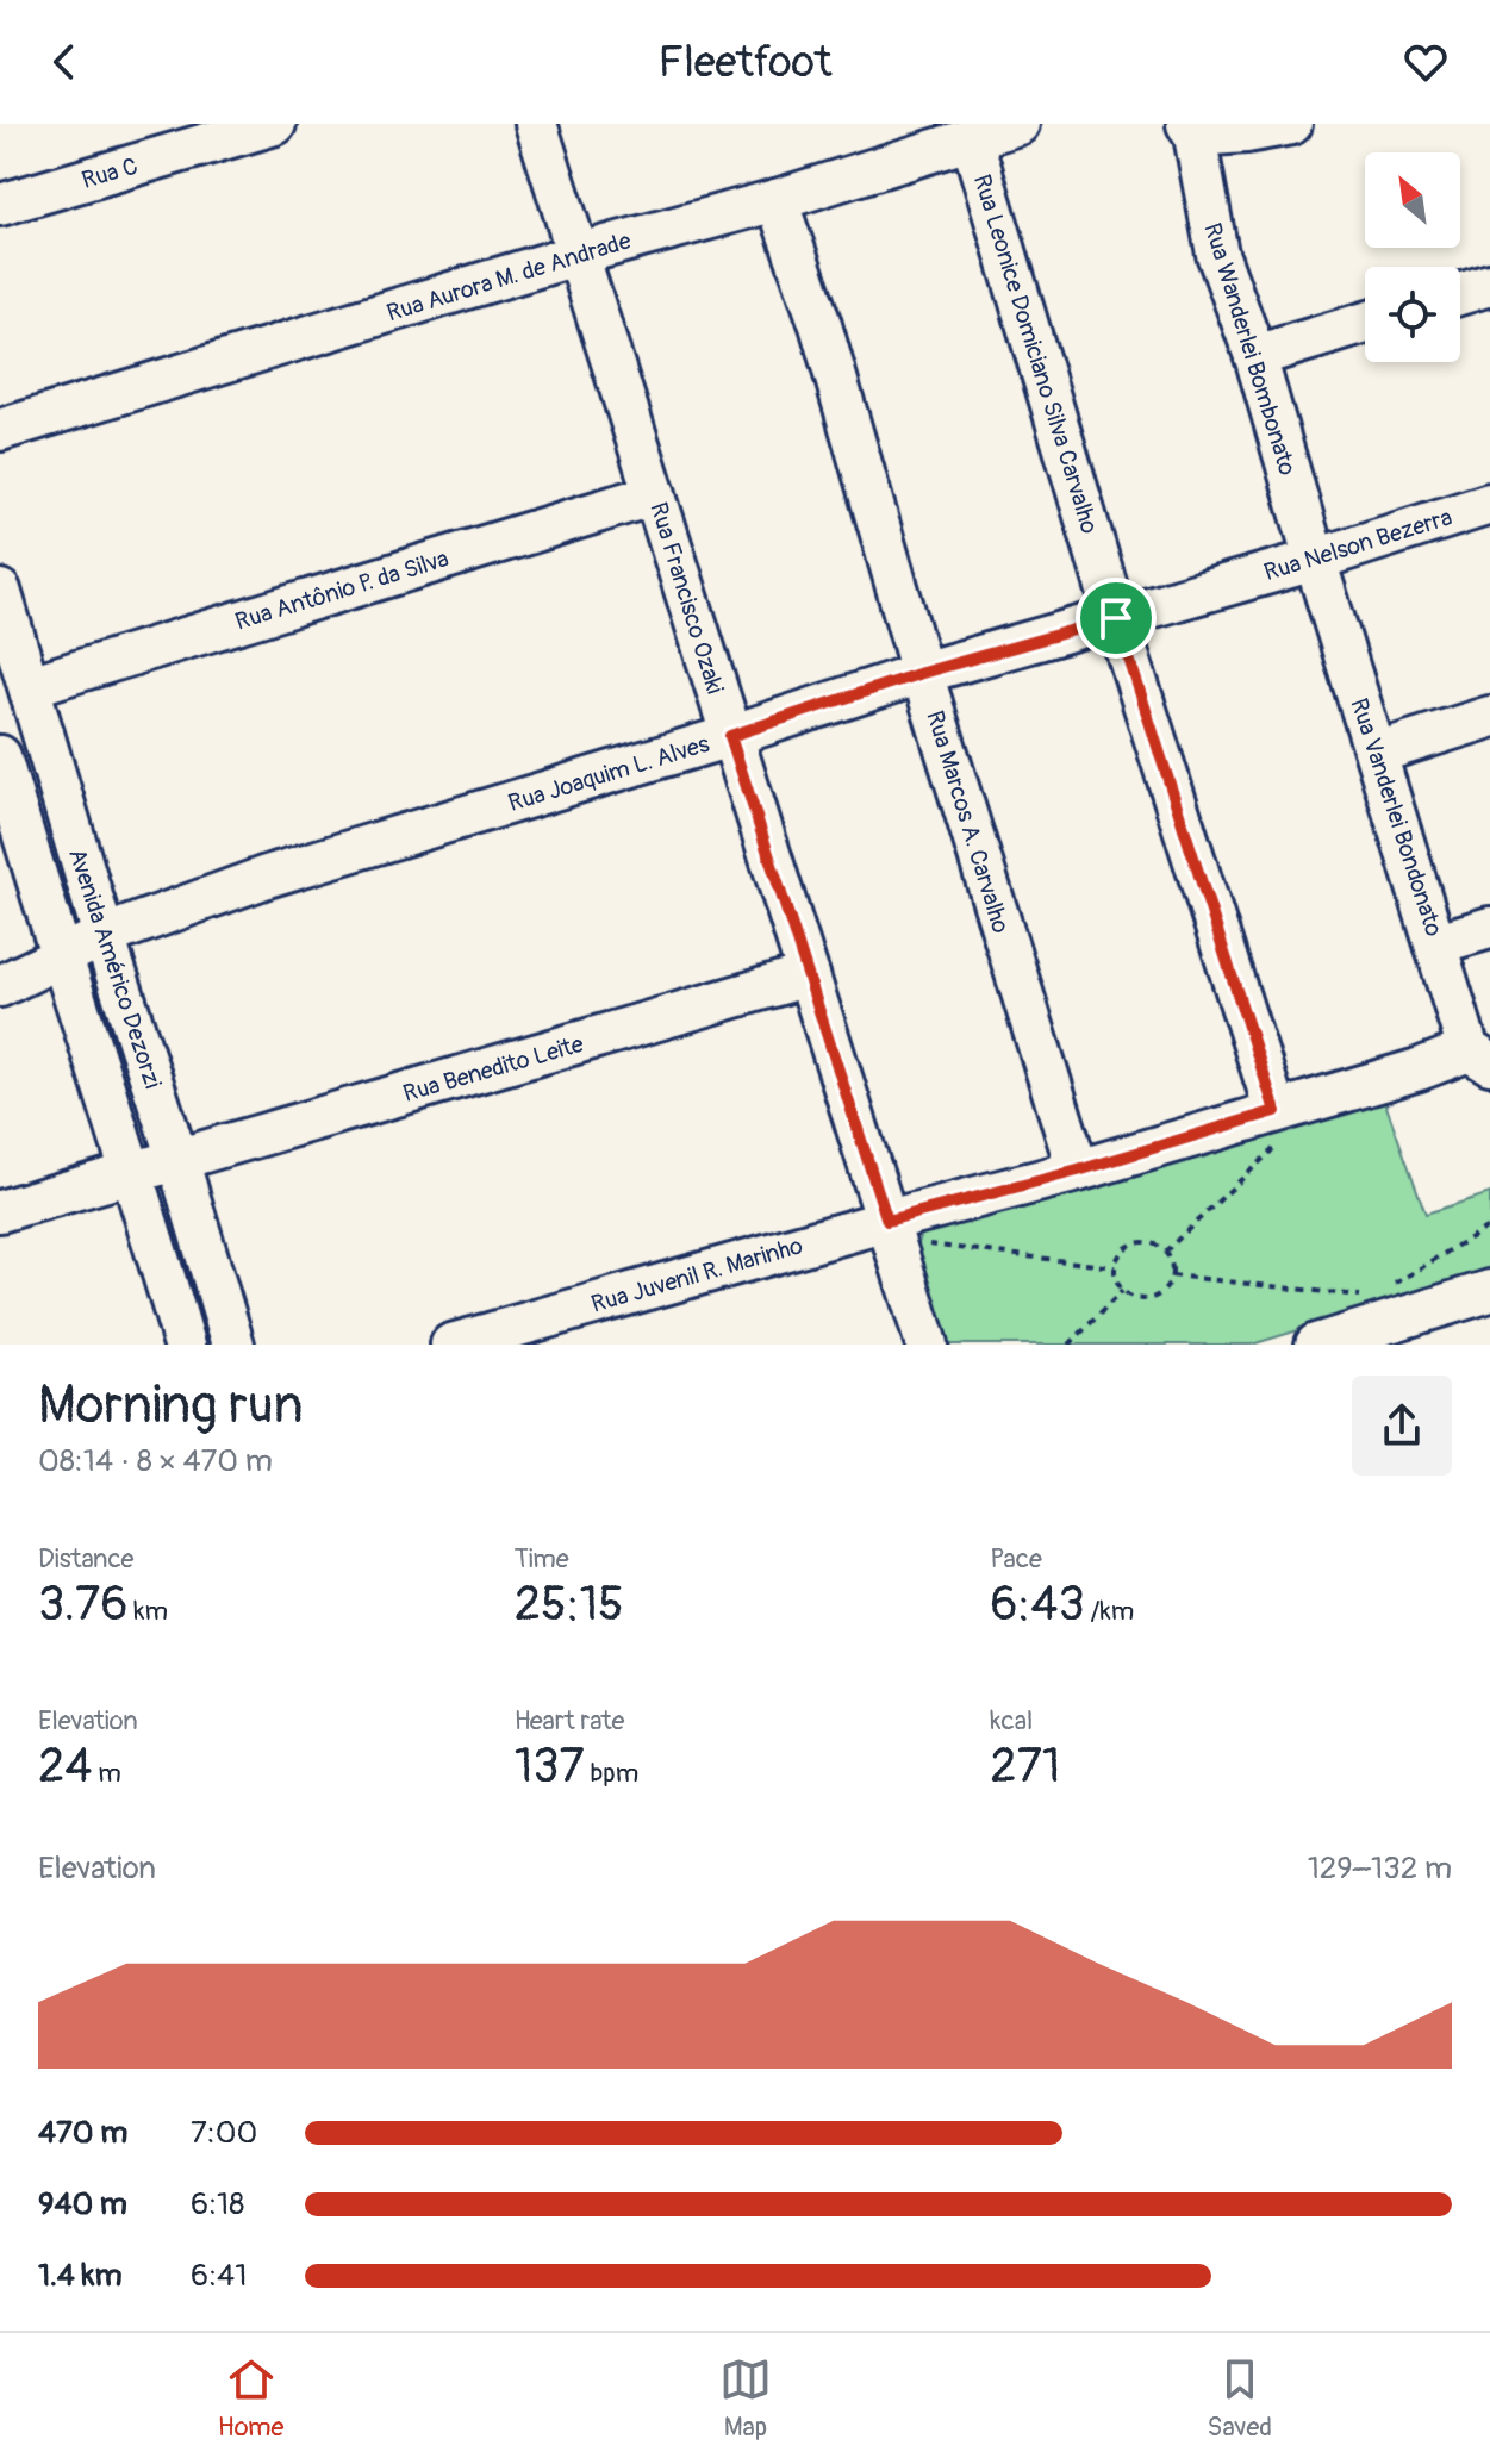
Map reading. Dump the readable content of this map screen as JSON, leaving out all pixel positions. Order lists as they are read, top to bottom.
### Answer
{
  "streets": {
    "street": [
      "Rua C",
      "Rua Aurora M. de Andrade",
      "Rua Wanderlei Bombonato",
      "Rua Leonice Domiciano Silva Carvalho",
      "Rua Nelson Bezerra",
      "Rua Antônio P. da Silva",
      "Rua Francisco Ozaki",
      "Rua Joaquim L. Alves",
      "Rua Vanderlei Bondonato",
      "Rua Marcos A. Carvalho",
      "Avenida Américo Dezorzi",
      "Rua Benedito Leite",
      "Rua Juvenil R. Marinho"
    ]
  },
  "crossings": [
    ["Rua Aurora M. de Andrade", "Rua Leonice Domiciano Silva Carvalho"],
    ["Rua Aurora M. de Andrade", "Rua Francisco Ozaki"],
    ["Rua Aurora M. de Andrade", "Rua Marcos A. Carvalho"],
    ["Rua Wanderlei Bombonato", "Rua Nelson Bezerra"],
    ["Rua Wanderlei Bombonato", "Rua Vanderlei Bondonato"],
    ["Rua Leonice Domiciano Silva Carvalho", "Rua Joaquim L. Alves"],
    ["Rua Leonice Domiciano Silva Carvalho", "Rua Juvenil R. Marinho"],
    ["Rua Nelson Bezerra", "Rua Joaquim L. Alves"],
    ["Rua Nelson Bezerra", "Rua Vanderlei Bondonato"],
    ["Rua Antônio P. da Silva", "Rua Francisco Ozaki"],
    ["Rua Antônio P. da Silva", "Avenida Américo Dezorzi"],
    ["Rua Francisco Ozaki", "Rua Joaquim L. Alves"],
    ["Rua Francisco Ozaki", "Rua Benedito Leite"],
    ["Rua Francisco Ozaki", "Rua Juvenil R. Marinho"],
    ["Rua Joaquim L. Alves", "Rua Marcos A. Carvalho"],
    ["Rua Joaquim L. Alves", "Avenida Américo Dezorzi"],
    ["Rua Vanderlei Bondonato", "Rua Juvenil R. Marinho"],
    ["Rua Marcos A. Carvalho", "Rua Juvenil R. Marinho"],
    ["Avenida Américo Dezorzi", "Rua Benedito Leite"]
  ],
  "north": "top left",
  "page": {
    "header": "Fleetfoot",
    "heading": ["Morning run", "08:14 · 8 × 470 m"],
    "stats": [
      ["Distance", "3.76 km"],
      ["Time", "25:15"],
      ["Pace", "6:43 /km"],
      ["Elevation", "24 m"],
      ["Heart rate", "137 bpm"],
      ["kcal", "271"]
    ],
    "chart": ["Elevation", "129–132 m"],
    "list": [
      {
        "name": "470 m",
        "note": "7:00"
      },
      {
        "name": "940 m",
        "note": "6:18"
      },
      {
        "name": "1.4 km",
        "note": "6:41"
      }
    ],
    "tabs": ["Home", "Map", "Saved"]
  }
}
